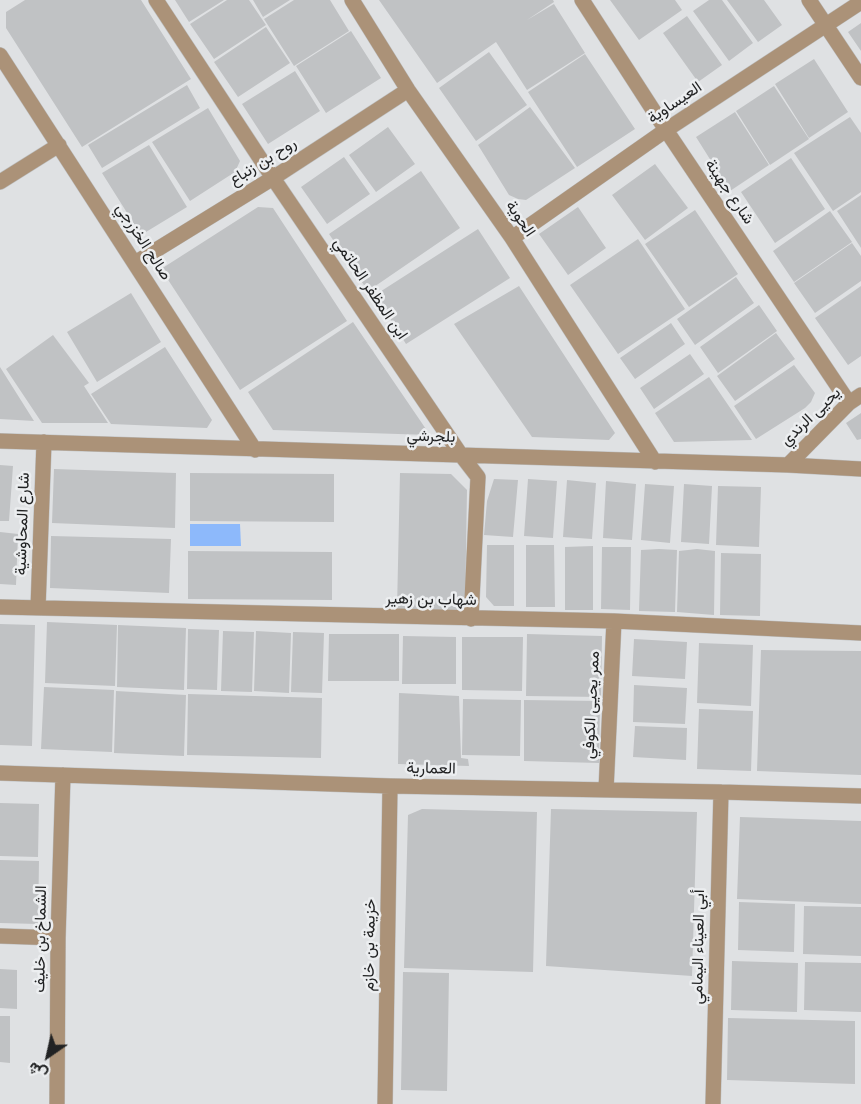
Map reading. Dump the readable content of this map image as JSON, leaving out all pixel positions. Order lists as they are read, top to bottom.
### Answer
{
  "streets": {
    "street": [
      "العيساوية",
      "روح بن زنباع",
      "شارع جهينة",
      "الحوية",
      "صالح الخزرجي",
      "ابن المظفر الحاتمي",
      "يحيى الرندي",
      "بلجرشي",
      "شارع المحاوشية",
      "شهاب بن زهير",
      "ممر يحيى الكوفي",
      "العمارية",
      "الشماخ بن خليف",
      "خزيمة بن خازم",
      "أبي العيناء اليمامي"
    ]
  },
  "crossings": [
    ["العيساوية", "شارع جهينة"],
    ["العيساوية", "الحوية"],
    ["روح بن زنباع", "الحوية"],
    ["روح بن زنباع", "صالح الخزرجي"],
    ["روح بن زنباع", "ابن المظفر الحاتمي"],
    ["شارع جهينة", "يحيى الرندي"],
    ["الحوية", "بلجرشي"],
    ["صالح الخزرجي", "بلجرشي"],
    ["ابن المظفر الحاتمي", "بلجرشي"],
    ["ابن المظفر الحاتمي", "شهاب بن زهير"],
    ["يحيى الرندي", "بلجرشي"],
    ["بلجرشي", "شارع المحاوشية"],
    ["شارع المحاوشية", "شهاب بن زهير"],
    ["شهاب بن زهير", "ممر يحيى الكوفي"],
    ["ممر يحيى الكوفي", "العمارية"],
    ["العمارية", "الشماخ بن خليف"],
    ["العمارية", "خزيمة بن خازم"],
    ["العمارية", "أبي العيناء اليمامي"]
  ],
  "north": "bottom left"
}
